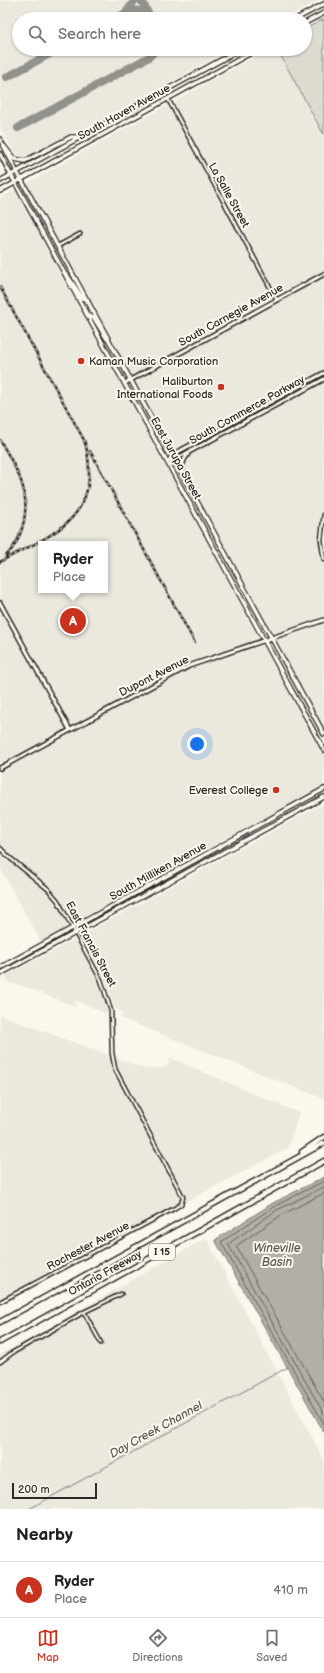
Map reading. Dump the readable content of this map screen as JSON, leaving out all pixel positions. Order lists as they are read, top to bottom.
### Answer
{
  "streets": {
    "highway": ["I 15", "Ontario Freeway"],
    "main road": ["South Haven Avenue", "East Jurupa Street", "South Milliken Avenue"],
    "street": [
      "La Salle Street",
      "South Carnegie Avenue",
      "South Commerce Parkway",
      "Dupont Avenue",
      "East Francis Street",
      "Rochester Avenue"
    ]
  },
  "crossings": [
    ["South Haven Avenue", "La Salle Street"],
    ["South Haven Avenue", "East Jurupa Street"],
    ["La Salle Street", "South Carnegie Avenue"],
    ["South Carnegie Avenue", "East Jurupa Street"],
    ["South Commerce Parkway", "East Jurupa Street"],
    ["East Jurupa Street", "Dupont Avenue"],
    ["South Milliken Avenue", "East Francis Street"],
    ["East Francis Street", "Rochester Avenue"]
  ],
  "water": ["Wineville Basin", "Day Creek Channel"],
  "places": ["Kaman Music Corporation", "Haliburton International Foods", "Everest College"],
  "scale_bar": "200 m",
  "page": {
    "search": "Search here",
    "popup": ["Ryder", "Place"],
    "pins": "A",
    "scale": "200 m",
    "heading": "Nearby",
    "list": [
      {
        "mark": "A",
        "name": "Ryder",
        "note": "Place",
        "value": "410 m"
      }
    ],
    "nav": ["Map", "Directions", "Saved"]
  }
}
